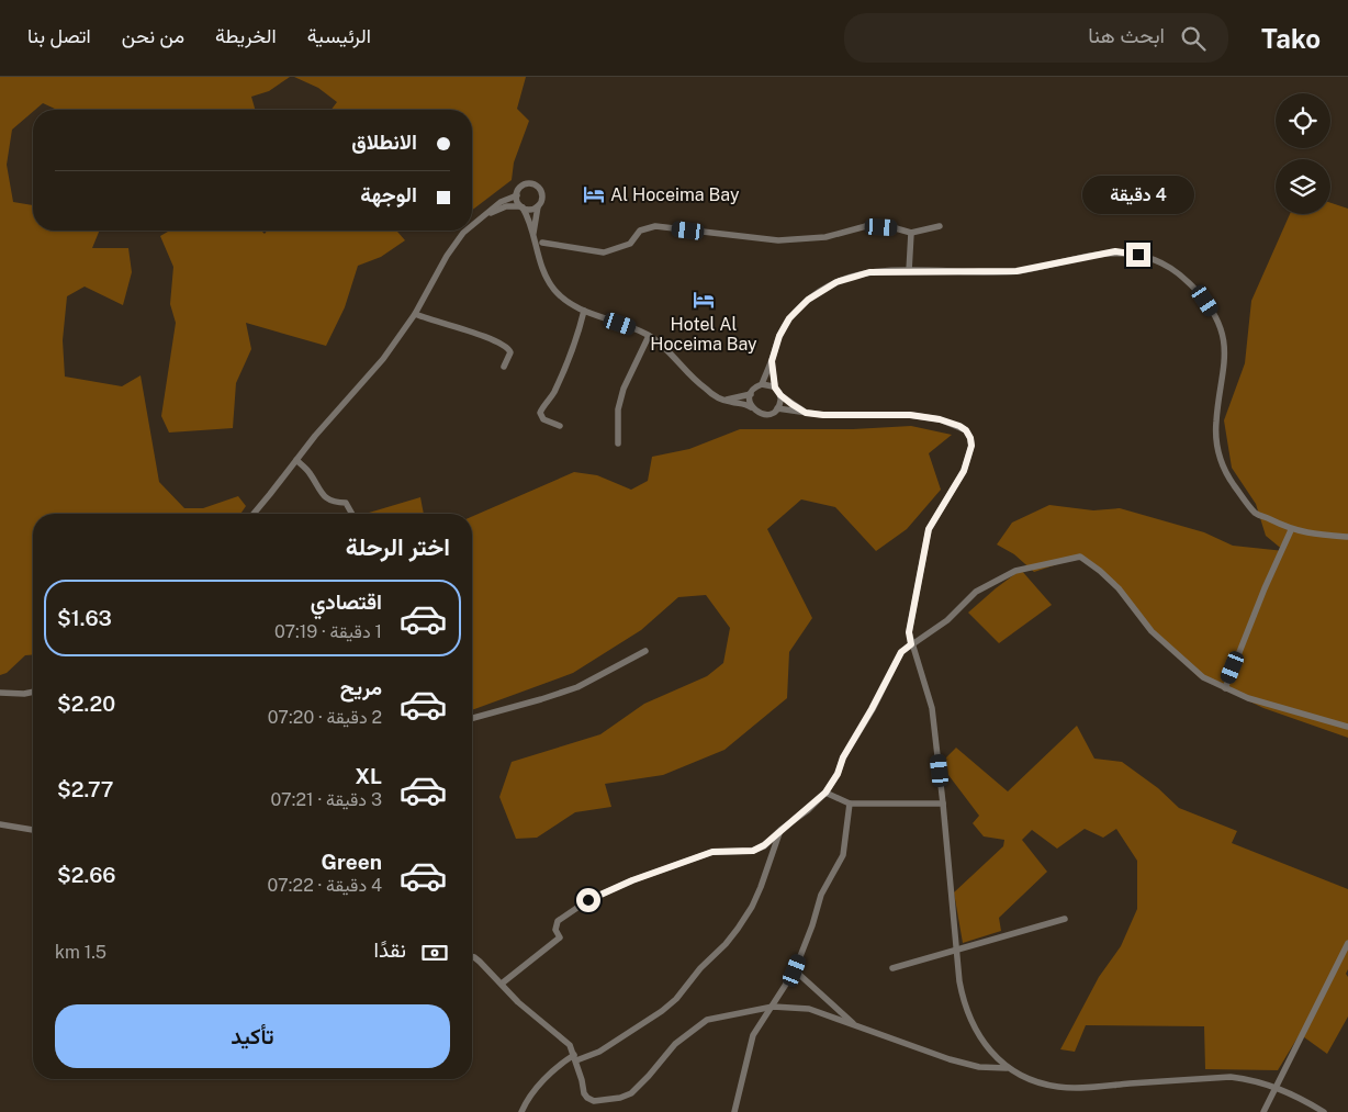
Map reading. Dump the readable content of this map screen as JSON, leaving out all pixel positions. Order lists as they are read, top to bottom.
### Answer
{
  "places": {
    "hotel": ["Al Hoceima Bay", "Hotel Al Hoceima Bay"]
  },
  "page": {
    "header": "Tako",
    "search": "ابحث هنا",
    "nav": [
      "الرئيسية",
      "الخريطة",
      "من نحن",
      "اتصل بنا"
    ],
    "banner": ["الانطلاق", "الوجهة"],
    "bubble": "4 دقيقة",
    "heading": "اختر الرحلة",
    "list": [
      {
        "name": "اقتصادي",
        "note": "1 دقيقة · 07:19",
        "value": "$1.63"
      },
      {
        "name": "مريح",
        "note": "2 دقيقة · 07:20",
        "value": "$2.20"
      },
      {
        "name": "XL",
        "note": "3 دقيقة · 07:21",
        "value": "$2.77"
      },
      {
        "name": "Green",
        "note": "4 دقيقة · 07:22",
        "value": "$2.66"
      }
    ],
    "pay": ["نقدًا", "1.5 km"],
    "buttons": "تأكيد"
  }
}
